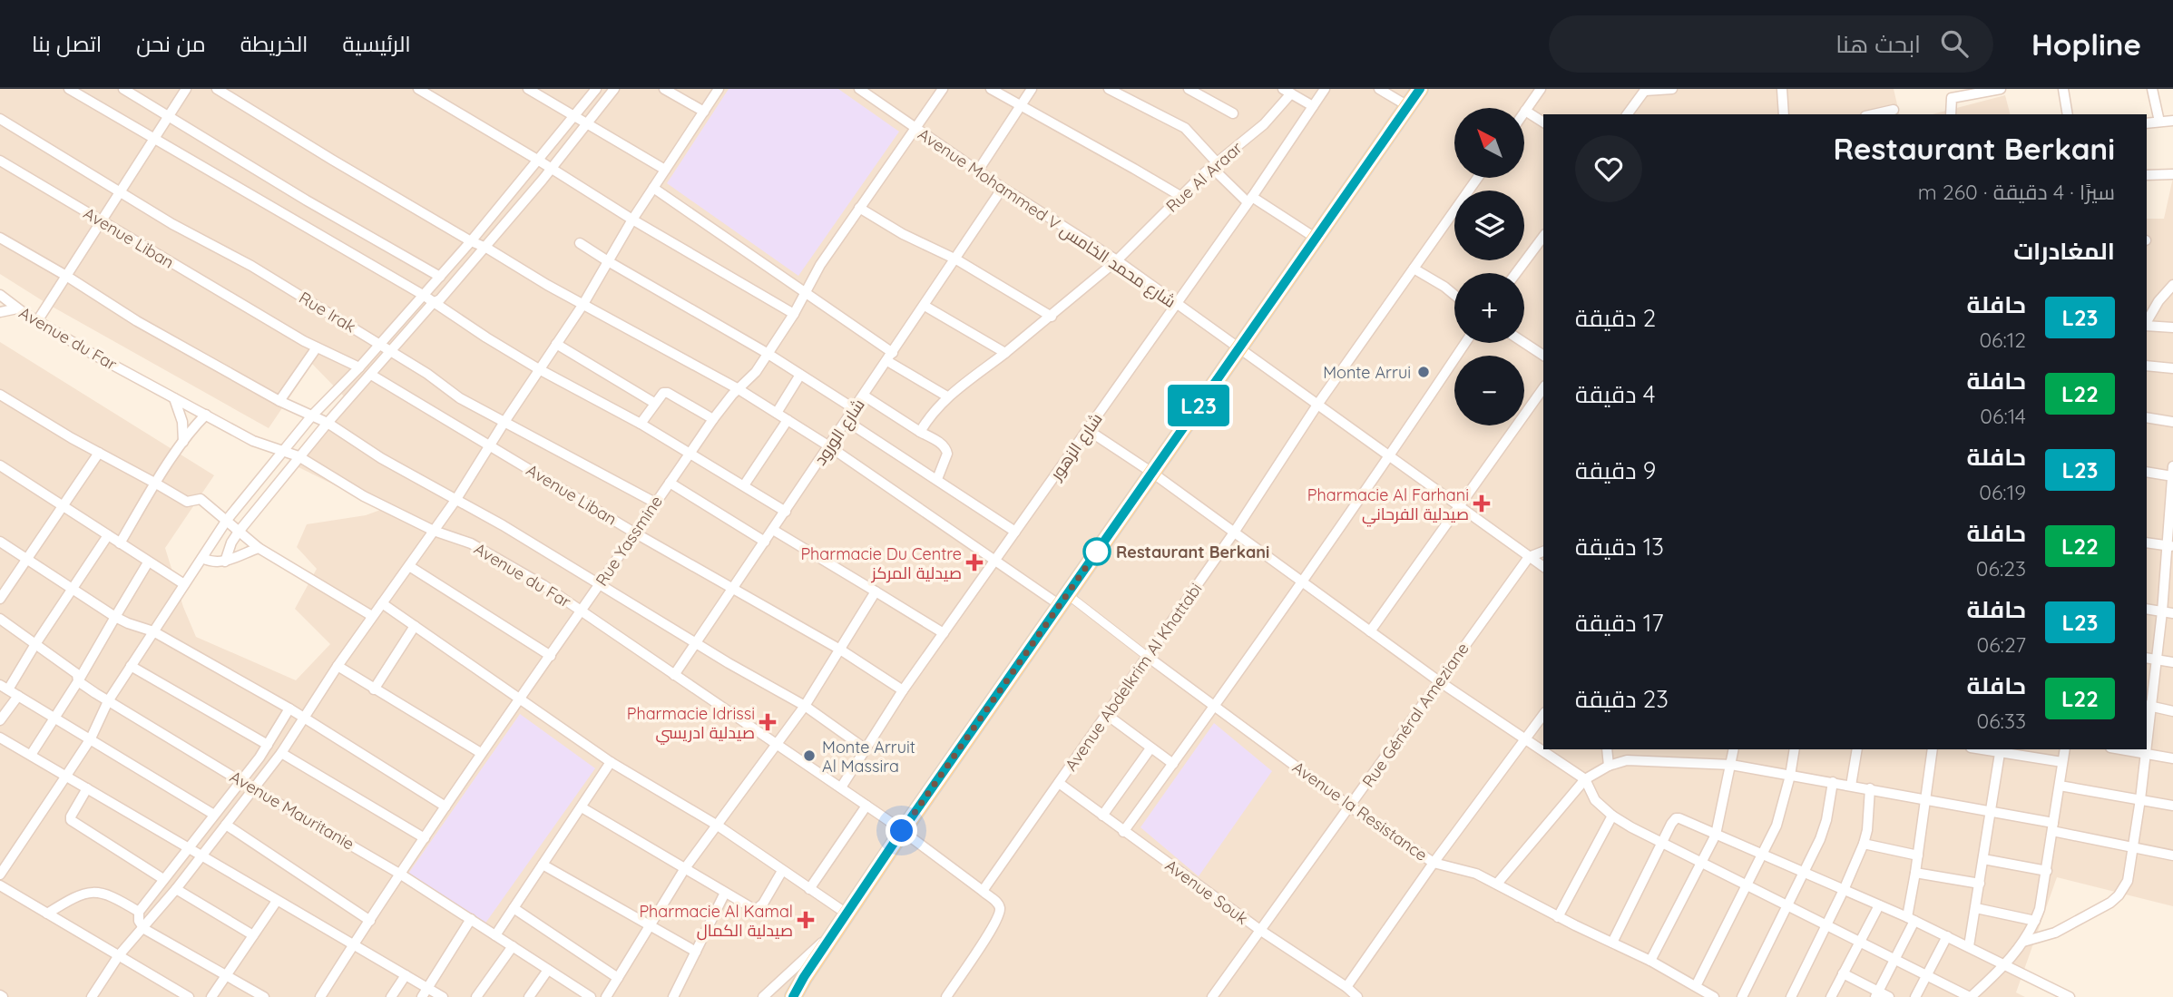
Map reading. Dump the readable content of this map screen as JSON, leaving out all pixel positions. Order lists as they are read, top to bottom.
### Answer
{
  "streets": {
    "street": [
      "Rue Al Araar",
      "Avenue Mohammed V شارع محمد الخامس",
      "Avenue Liban",
      "Rue Irak",
      "Avenue du Far",
      "شارع الورود",
      "شارع الزهور",
      "Rue Yassmine",
      "Avenue Abdelkrim Al Khattabi",
      "Rue Général Ameziane",
      "Avenue Mauritanie",
      "Avenue la Resistance",
      "Avenue Souk"
    ]
  },
  "crossings": [
    ["Rue Al Araar", "Avenue Mohammed V شارع محمد الخامس"],
    ["Avenue Mohammed V شارع محمد الخامس", "شارع الورود"],
    ["Avenue Mohammed V شارع محمد الخامس", "شارع الزهور"],
    ["Avenue Mohammed V شارع محمد الخامس", "Rue Yassmine"],
    ["Avenue Mohammed V شارع محمد الخامس", "Avenue Abdelkrim Al Khattabi"],
    ["Avenue Mohammed V شارع محمد الخامس", "Rue Général Ameziane"],
    ["Avenue Liban", "شارع الورود"],
    ["Avenue Liban", "شارع الزهور"],
    ["Avenue Liban", "Rue Yassmine"],
    ["Rue Irak", "Rue Yassmine"],
    ["Avenue du Far", "شارع الورود"],
    ["Avenue du Far", "شارع الزهور"],
    ["Avenue du Far", "Rue Yassmine"],
    ["Avenue du Far", "Avenue Abdelkrim Al Khattabi"],
    ["Rue Yassmine", "Avenue Mauritanie"],
    ["Avenue Abdelkrim Al Khattabi", "Avenue la Resistance"],
    ["Avenue Abdelkrim Al Khattabi", "Avenue Souk"],
    ["Rue Général Ameziane", "Avenue la Resistance"],
    ["Rue Général Ameziane", "Avenue Souk"]
  ],
  "places": {
    "other": ["Monte Arrui", "Restaurant Berkani", "Monte Arruit Al Massira"],
    "health": [
      "Pharmacie Al Farhani صيدلية الفرحاني",
      "Pharmacie Du Centre صيدلية المركز",
      "Pharmacie Idrissi صيدلية ادريسي",
      "Pharmacie Al Kamal صيدلية الكمال"
    ]
  },
  "lines": ["bus line L23"],
  "north": "top left",
  "page": {
    "header": "Hopline",
    "search": "ابحث هنا",
    "nav": [
      "الرئيسية",
      "الخريطة",
      "من نحن",
      "اتصل بنا"
    ],
    "on_map": "L23",
    "map_buttons": ["+", "−"],
    "heading": [
      ["Restaurant Berkani", "سيرًا · 4 دقيقة · 260 m"],
      "المغادرات"
    ],
    "list": [
      {
        "mark": "L23",
        "name": "حافلة",
        "note": "06:12",
        "value": "2 دقيقة"
      },
      {
        "mark": "L22",
        "name": "حافلة",
        "note": "06:14",
        "value": "4 دقيقة"
      },
      {
        "mark": "L23",
        "name": "حافلة",
        "note": "06:19",
        "value": "9 دقيقة"
      },
      {
        "mark": "L22",
        "name": "حافلة",
        "note": "06:23",
        "value": "13 دقيقة"
      },
      {
        "mark": "L23",
        "name": "حافلة",
        "note": "06:27",
        "value": "17 دقيقة"
      },
      {
        "mark": "L22",
        "name": "حافلة",
        "note": "06:33",
        "value": "23 دقيقة"
      }
    ]
  }
}
